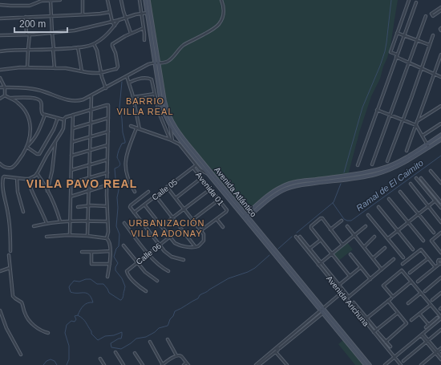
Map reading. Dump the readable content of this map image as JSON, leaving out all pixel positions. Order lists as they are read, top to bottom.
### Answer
{
  "streets": {
    "main road": ["Avenida Atlántico"],
    "street": [
      "Avenida 01",
      "Calle 05",
      "Calle 06",
      "Avenida Arichuna"
    ]
  },
  "crossings": [
    ["Avenida 01", "Calle 05"]
  ],
  "districts": ["BARRIO VILLA REAL", "VILLA PAVO REAL", "URBANIZACIÓN VILLA ADONAY"],
  "water": ["Ramal de El Caimito"],
  "scale_bar": "200 m"
}
